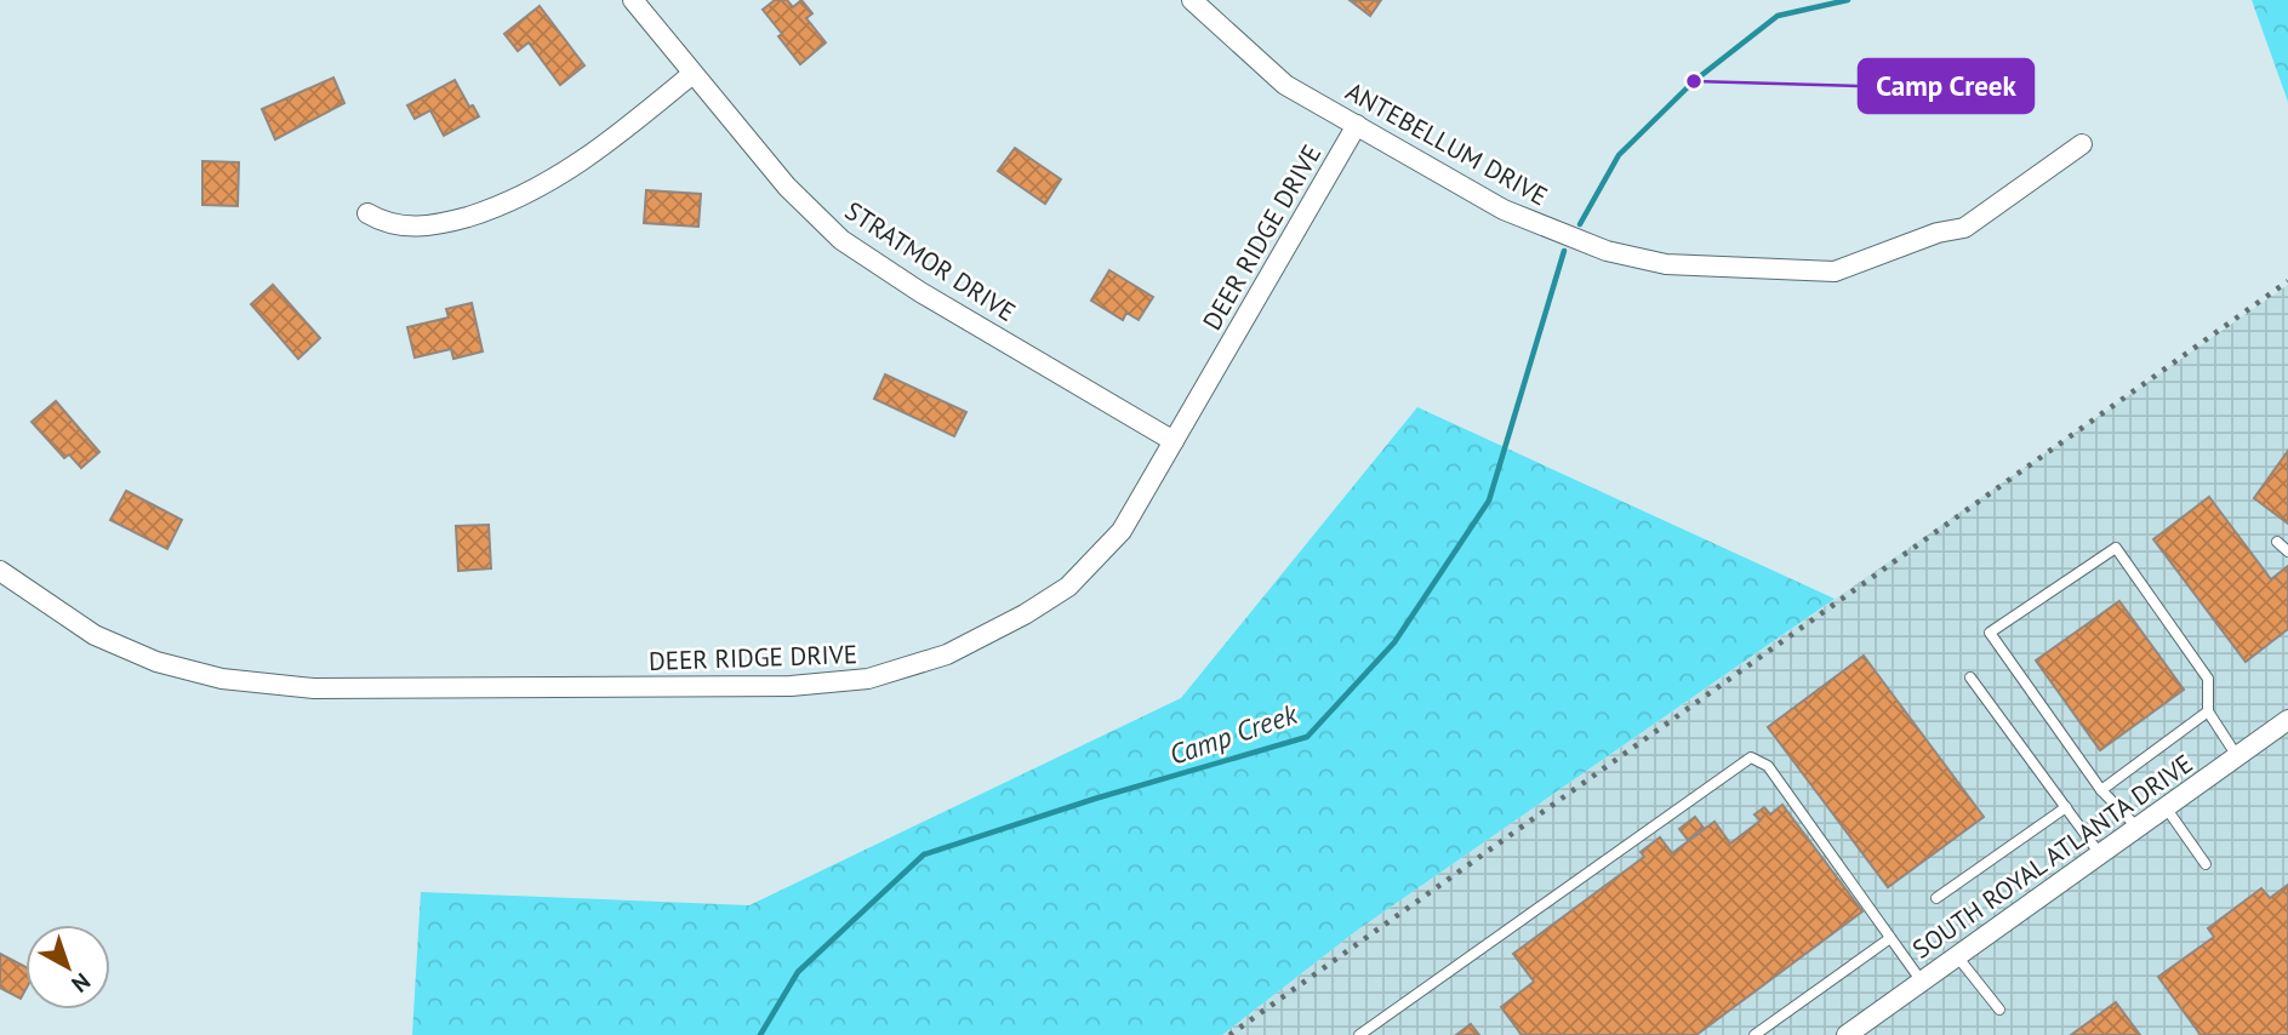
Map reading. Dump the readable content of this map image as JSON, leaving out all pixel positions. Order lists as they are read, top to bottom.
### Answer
{
  "streets": {
    "street": [
      "ANTEBELLUM DRIVE",
      "DEER RIDGE DRIVE",
      "STRATMOR DRIVE",
      "SOUTH ROYAL ATLANTA DRIVE"
    ]
  },
  "crossings": [
    ["ANTEBELLUM DRIVE", "DEER RIDGE DRIVE"],
    ["DEER RIDGE DRIVE", "STRATMOR DRIVE"]
  ],
  "water": ["Camp Creek"],
  "places": ["Camp Creek"],
  "north": "bottom right"
}
